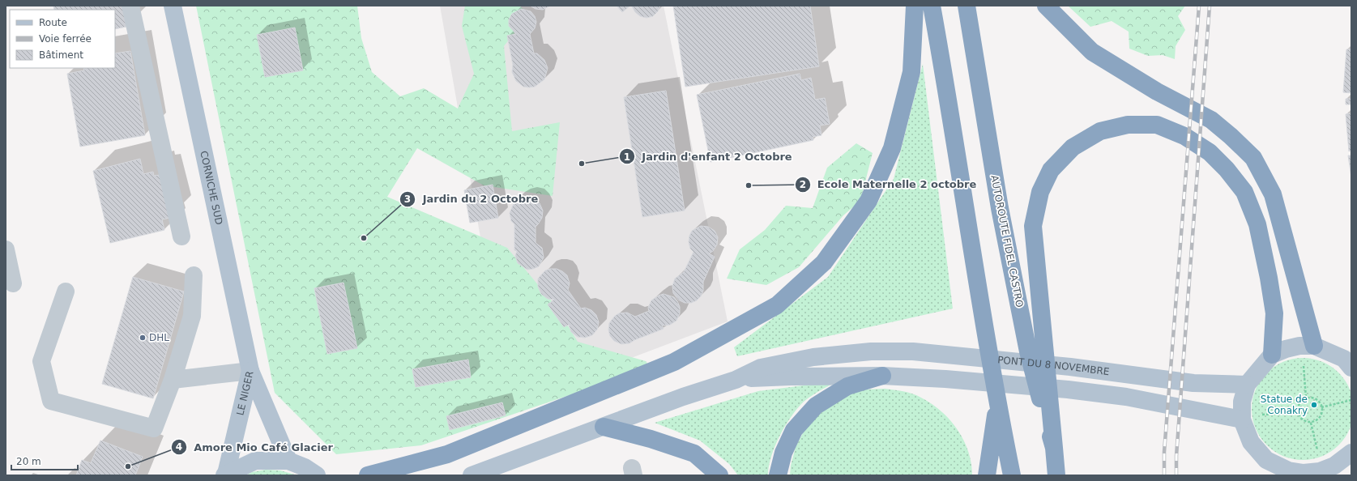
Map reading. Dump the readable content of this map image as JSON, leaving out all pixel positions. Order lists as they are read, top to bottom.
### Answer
{
  "streets": {
    "highway": ["AUTOROUTE FIDEL CASTRO"],
    "main road": ["CORNICHE SUD", "PONT DU 8 NOVEMBRE", "LE NIGER"]
  },
  "crossings": [
    ["CORNICHE SUD", "LE NIGER"]
  ],
  "places": [
    "Jardin d'enfant 2 Octobre",
    "Ecole Maternelle 2 octobre",
    "Jardin du 2 Octobre",
    "DHL",
    "Statue de Conakry",
    "Amore Mio Café Glacier"
  ],
  "legend": ["Route", "Voie ferrée", "Bâtiment"],
  "scale_bar": "20 m"
}
